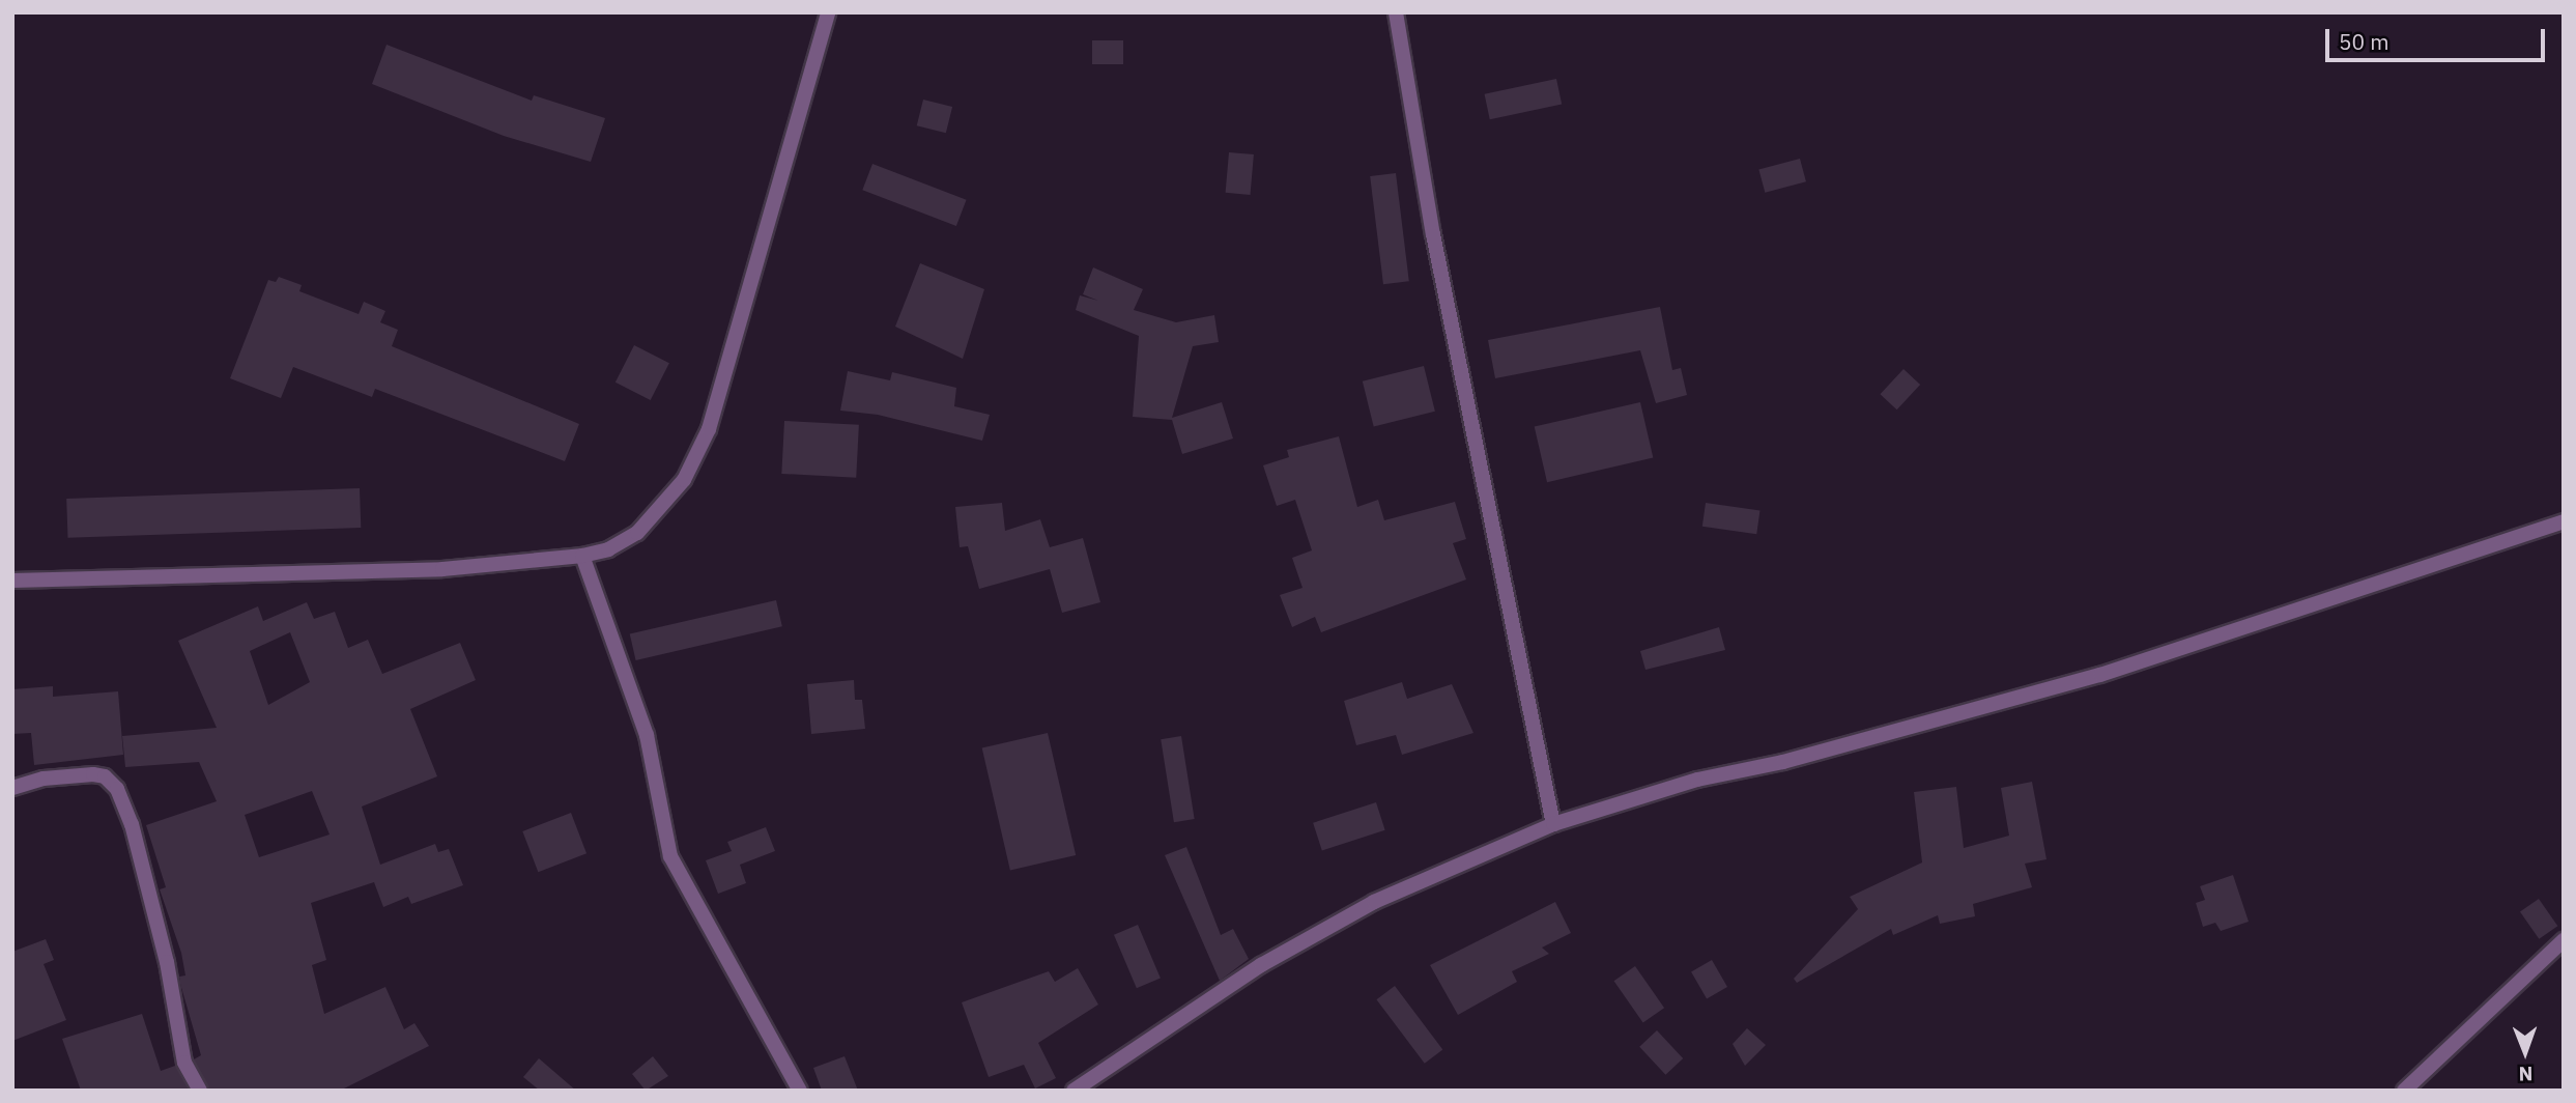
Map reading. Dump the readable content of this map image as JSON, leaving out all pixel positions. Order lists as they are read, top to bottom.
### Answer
{
  "scale_bar": "50 m",
  "north": "bottom"
}
